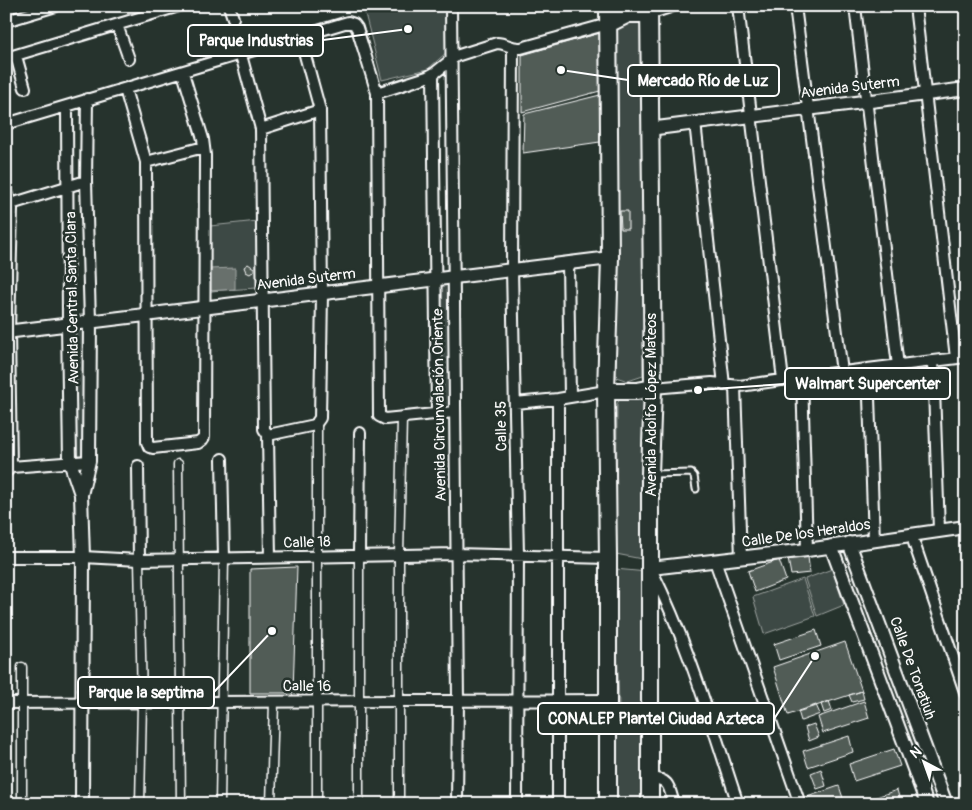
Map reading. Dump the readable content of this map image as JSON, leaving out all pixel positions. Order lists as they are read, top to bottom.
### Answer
{
  "streets": {
    "main road": ["Avenida Adolfo López Mateos"],
    "street": [
      "Avenida Suterm",
      "Avenida Central Santa Clara",
      "Avenida Circunvalación Oriente",
      "Calle 35",
      "Calle De los Heraldos",
      "Calle 18",
      "Calle De Tonatiuh",
      "Calle 16"
    ]
  },
  "crossings": [
    ["Avenida Suterm", "Avenida Central Santa Clara"],
    ["Avenida Suterm", "Avenida Circunvalación Oriente"],
    ["Avenida Suterm", "Avenida Adolfo López Mateos"],
    ["Avenida Suterm", "Calle 35"],
    ["Avenida Central Santa Clara", "Calle 18"],
    ["Avenida Central Santa Clara", "Calle 16"],
    ["Avenida Circunvalación Oriente", "Calle 18"],
    ["Avenida Circunvalación Oriente", "Calle 16"],
    ["Avenida Adolfo López Mateos", "Calle De los Heraldos"],
    ["Calle 35", "Calle 18"],
    ["Calle 35", "Calle 16"],
    ["Calle De los Heraldos", "Calle De Tonatiuh"]
  ],
  "places": [
    "Parque Industrias",
    "Mercado Río de Luz",
    "Walmart Supercenter",
    "Parque la septima",
    "CONALEP Plantel Ciudad Azteca"
  ],
  "north": "top left"
}
